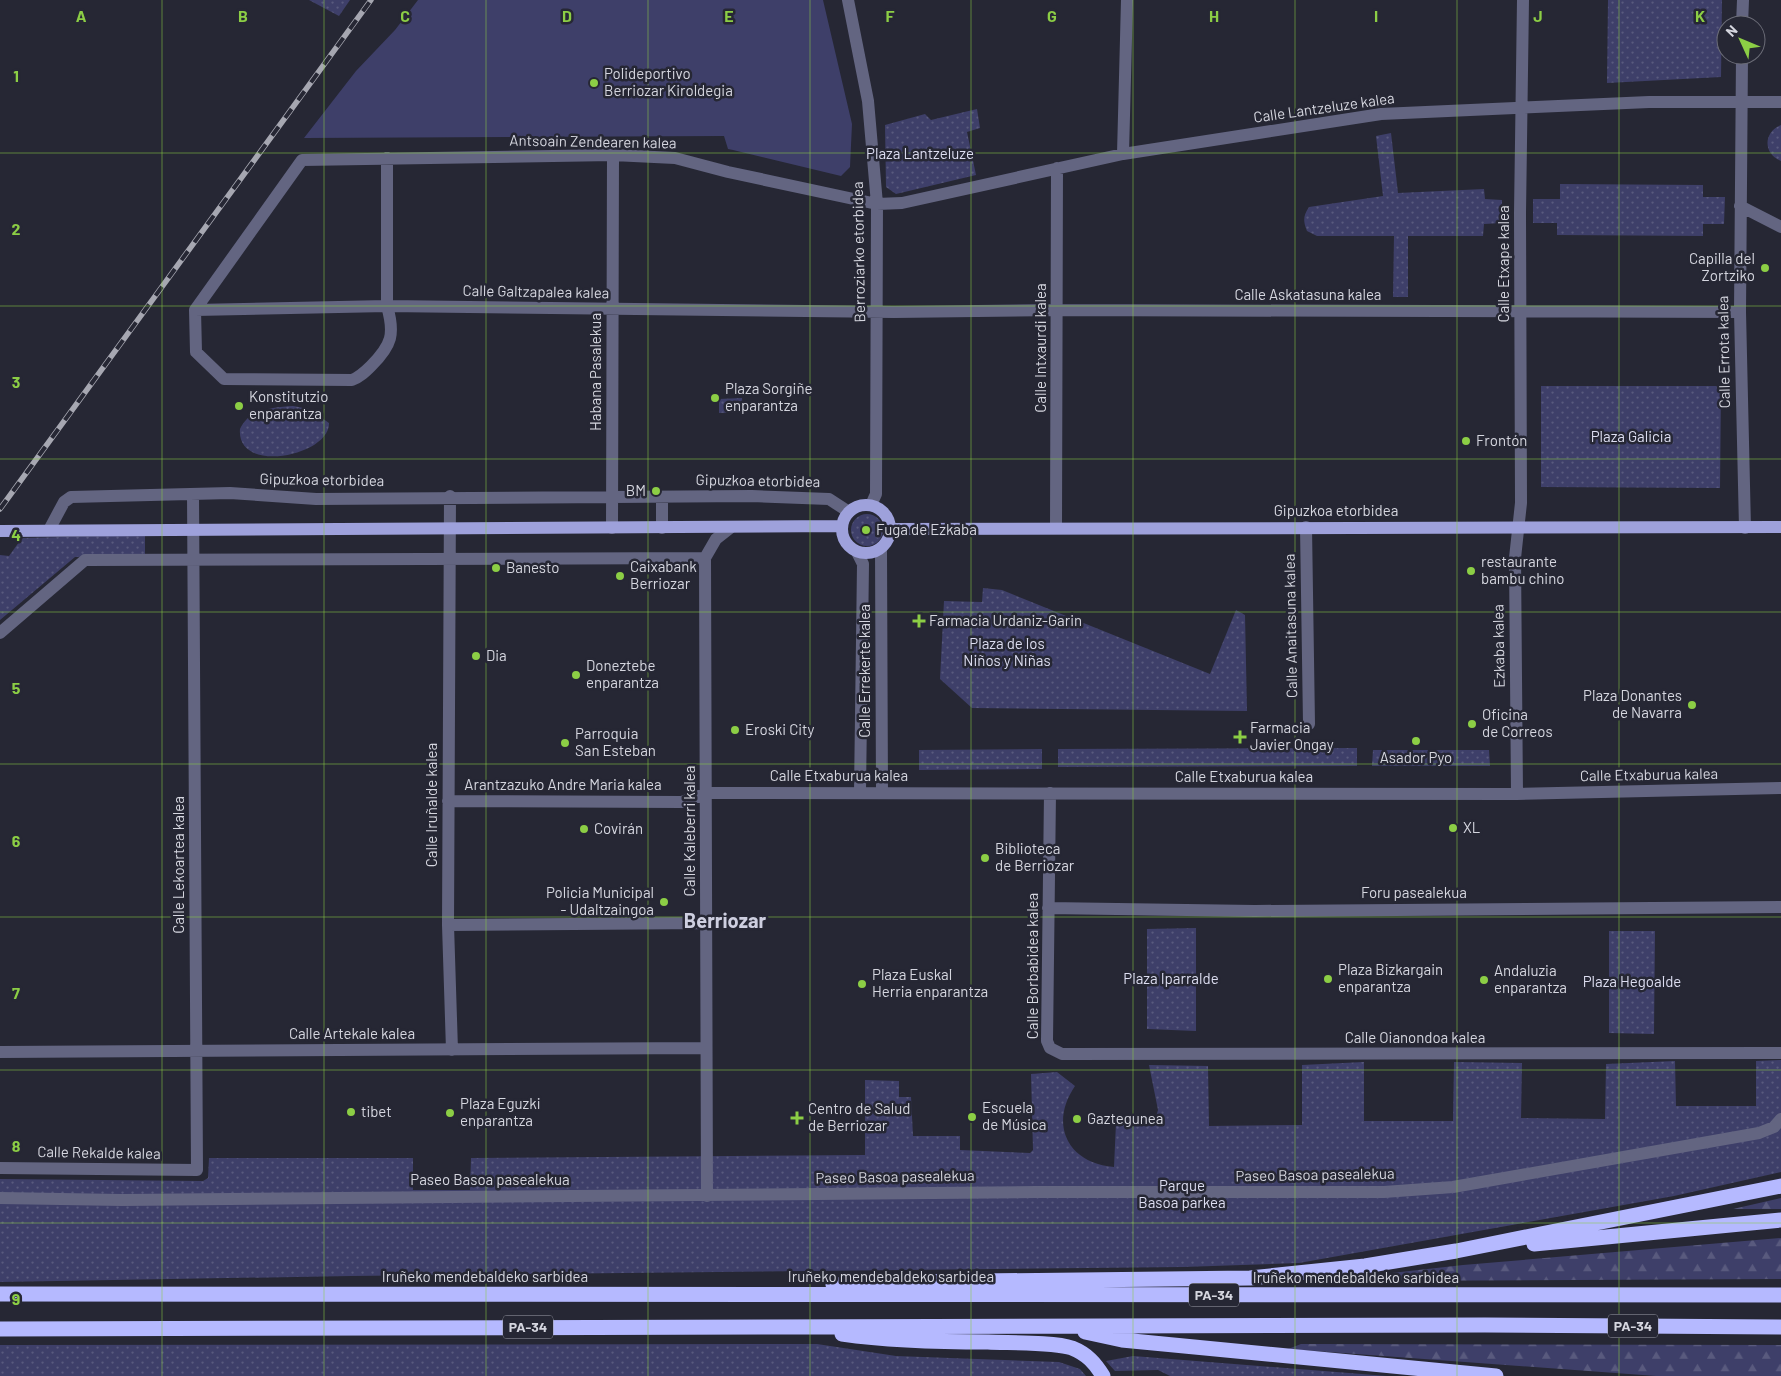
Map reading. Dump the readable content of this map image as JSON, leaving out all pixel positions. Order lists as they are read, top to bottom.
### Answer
{
  "streets": {
    "highway": ["Iruñeko mendebaldeko sarbidea", "PA-34"],
    "main road": ["Gipuzkoa etorbidea"],
    "street": [
      "Calle Lantzeluze kalea",
      "Antsoain Zendearen kalea",
      "Berroziarko etorbidea",
      "Calle Etxape kalea",
      "Calle Galtzapalea kalea",
      "Calle Askatasuna kalea",
      "Calle Intxaurdi kalea",
      "Calle Errota kalea",
      "Habana Pasalekua",
      "Calle Anaitasuna kalea",
      "Ezkaba kalea",
      "Calle Errekerte kalea",
      "Calle Etxaburua kalea",
      "Arantzazuko Andre Maria kalea",
      "Calle Iruñalde kalea",
      "Calle Kaleberri kalea",
      "Calle Lekoartea kalea",
      "Foru pasealekua",
      "Calle Borbabidea kalea",
      "Calle Artekale kalea",
      "Calle Oianondoa kalea",
      "Calle Rekalde kalea",
      "Paseo Basoa pasealekua"
    ]
  },
  "crossings": [
    ["Calle Lantzeluze kalea", "Antsoain Zendearen kalea"],
    ["Calle Lantzeluze kalea", "Berroziarko etorbidea"],
    ["Calle Lantzeluze kalea", "Calle Etxape kalea"],
    ["Calle Lantzeluze kalea", "Calle Intxaurdi kalea"],
    ["Calle Lantzeluze kalea", "Calle Errota kalea"],
    ["Antsoain Zendearen kalea", "Berroziarko etorbidea"],
    ["Antsoain Zendearen kalea", "Calle Galtzapalea kalea"],
    ["Antsoain Zendearen kalea", "Habana Pasalekua"],
    ["Berroziarko etorbidea", "Calle Galtzapalea kalea"],
    ["Berroziarko etorbidea", "Calle Askatasuna kalea"],
    ["Berroziarko etorbidea", "Gipuzkoa etorbidea"],
    ["Berroziarko etorbidea", "Calle Errekerte kalea"],
    ["Calle Etxape kalea", "Calle Askatasuna kalea"],
    ["Calle Etxape kalea", "Gipuzkoa etorbidea"],
    ["Calle Etxape kalea", "Ezkaba kalea"],
    ["Calle Galtzapalea kalea", "Calle Askatasuna kalea"],
    ["Calle Galtzapalea kalea", "Habana Pasalekua"],
    ["Calle Askatasuna kalea", "Calle Intxaurdi kalea"],
    ["Calle Askatasuna kalea", "Calle Errota kalea"],
    ["Calle Intxaurdi kalea", "Gipuzkoa etorbidea"],
    ["Calle Errota kalea", "Gipuzkoa etorbidea"],
    ["Habana Pasalekua", "Gipuzkoa etorbidea"],
    ["Gipuzkoa etorbidea", "Calle Anaitasuna kalea"],
    ["Gipuzkoa etorbidea", "Ezkaba kalea"],
    ["Gipuzkoa etorbidea", "Calle Errekerte kalea"],
    ["Ezkaba kalea", "Calle Etxaburua kalea"],
    ["Calle Errekerte kalea", "Calle Etxaburua kalea"],
    ["Calle Etxaburua kalea", "Arantzazuko Andre Maria kalea"],
    ["Calle Etxaburua kalea", "Calle Kaleberri kalea"],
    ["Calle Etxaburua kalea", "Calle Borbabidea kalea"],
    ["Arantzazuko Andre Maria kalea", "Calle Iruñalde kalea"],
    ["Arantzazuko Andre Maria kalea", "Calle Kaleberri kalea"],
    ["Calle Iruñalde kalea", "Calle Artekale kalea"],
    ["Calle Kaleberri kalea", "Calle Artekale kalea"],
    ["Calle Kaleberri kalea", "Paseo Basoa pasealekua"],
    ["Calle Lekoartea kalea", "Calle Artekale kalea"],
    ["Calle Lekoartea kalea", "Calle Rekalde kalea"],
    ["Foru pasealekua", "Calle Borbabidea kalea"],
    ["Calle Borbabidea kalea", "Calle Oianondoa kalea"]
  ],
  "districts": ["Berriozar"],
  "parks": [
    "Plaza Lantzeluze",
    "Plaza Galicia",
    "Plaza de los Niños y Niñas",
    "Plaza Iparralde",
    "Plaza Hegoalde",
    "Parque Basoa parkea"
  ],
  "places": {
    "other": [
      "Polideportivo Berriozar Kiroldegia",
      "Capilla del Zortziko",
      "Plaza Sorgiñe enparantza",
      "Konstitutzio enparantza",
      "Frontón",
      "BM",
      "Fuga de Ezkaba",
      "Banesto",
      "restaurante bambu chino",
      "Caixabank Berriozar",
      "Dia",
      "Doneztebe enparantza",
      "Plaza Donantes de Navarra",
      "Oficina de Correos",
      "Eroski City",
      "Asador Pyo",
      "Parroquia San Esteban",
      "XL",
      "Covirán",
      "Biblioteca de Berriozar",
      "Policia Municipal - Udaltzaingoa",
      "Plaza Bizkargain enparantza",
      "Andaluzia enparantza",
      "Plaza Euskal Herria enparantza",
      "tibet",
      "Plaza Eguzki enparantza",
      "Escuela de Música",
      "Gaztegunea"
    ],
    "health": ["Farmacia Urdaniz-Garin", "Farmacia Javier Ongay", "Centro de Salud de Berriozar"]
  },
  "north": "top left",
  "grid": {
    "columns": [
      "A",
      "B",
      "C",
      "D",
      "E",
      "F",
      "G",
      "H",
      "I",
      "J",
      "K"
    ],
    "rows": [
      "1",
      "2",
      "3",
      "4",
      "5",
      "6",
      "7",
      "8",
      "9"
    ]
  }
}
